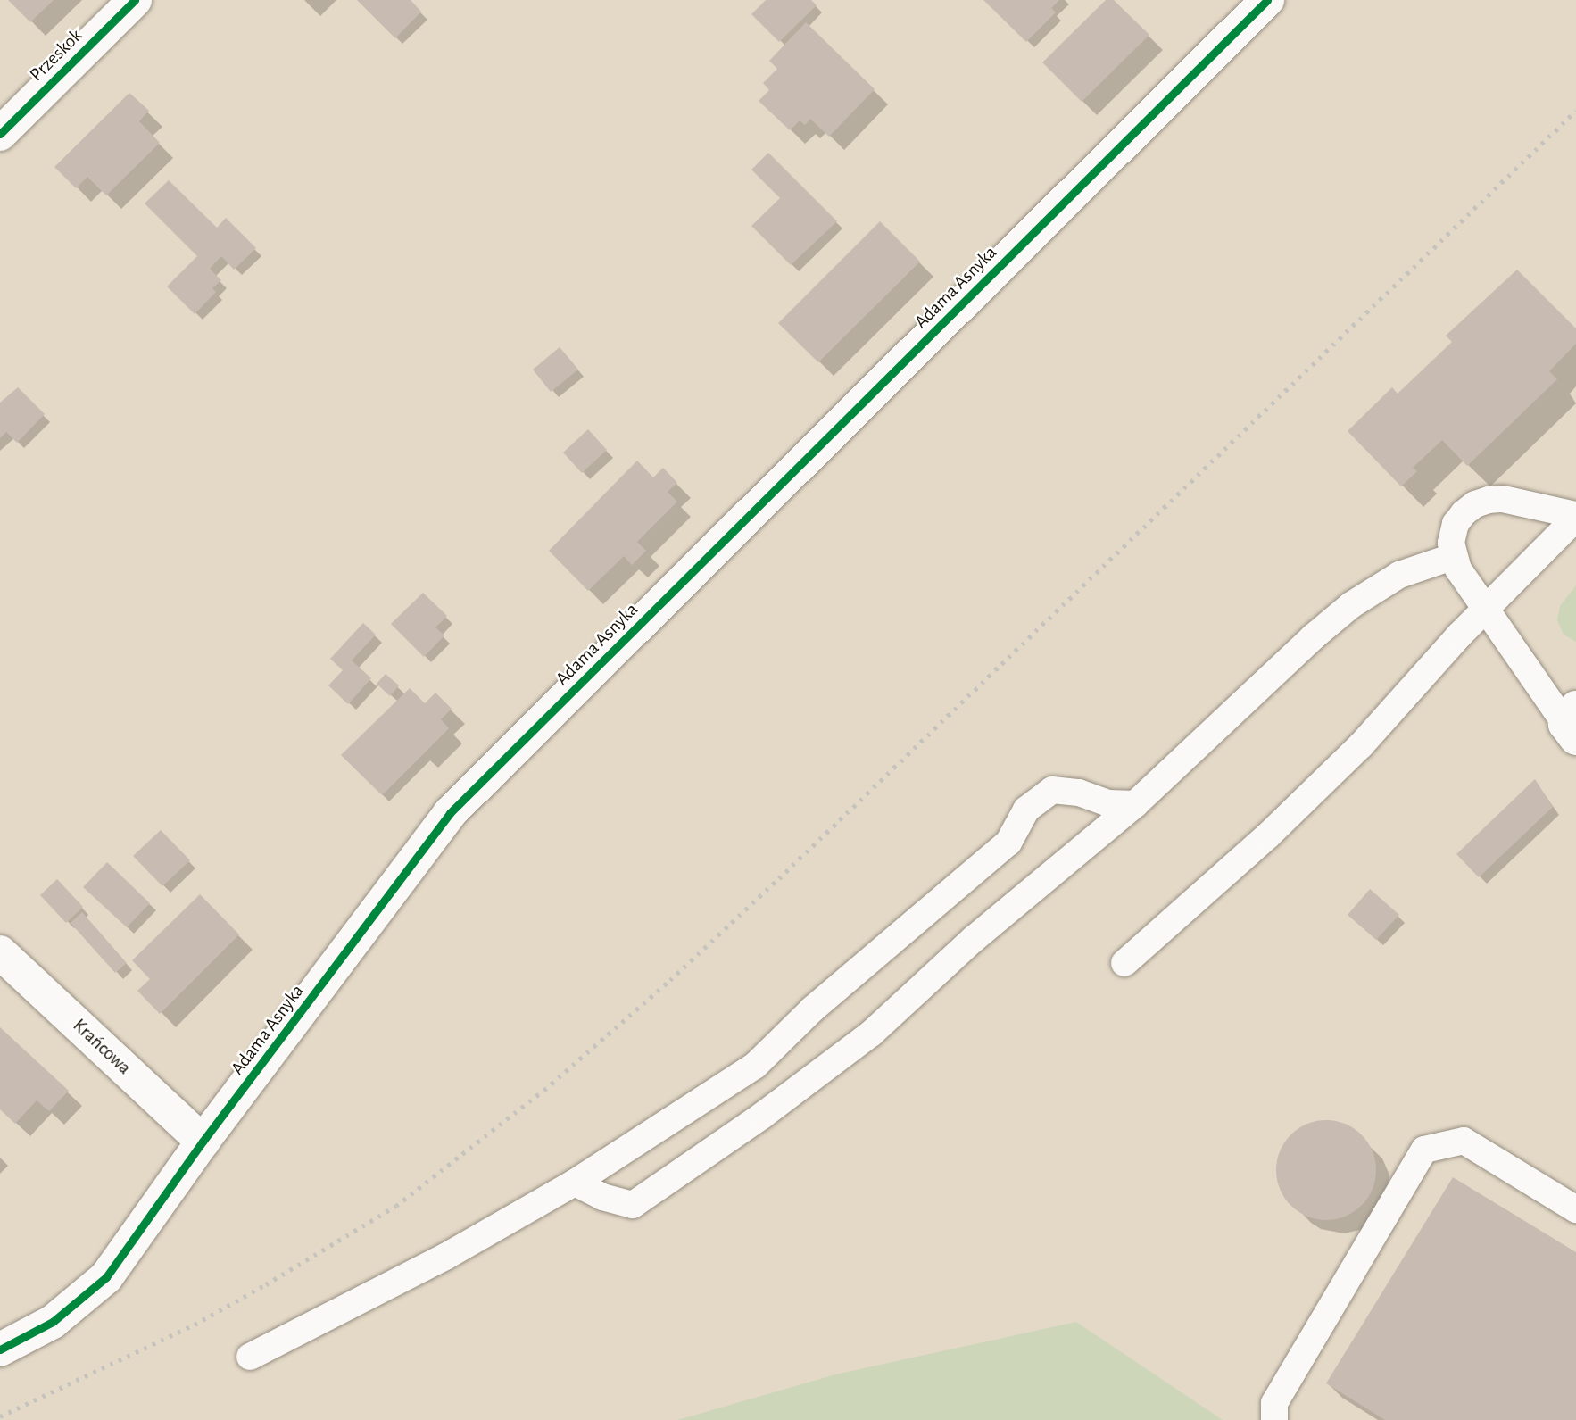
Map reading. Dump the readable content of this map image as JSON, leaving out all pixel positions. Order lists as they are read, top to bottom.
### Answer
{
  "streets": {
    "street": ["Przeskok", "Adama Asnyka", "Krańcowa"]
  },
  "crossings": [
    ["Adama Asnyka", "Krańcowa"]
  ]
}
